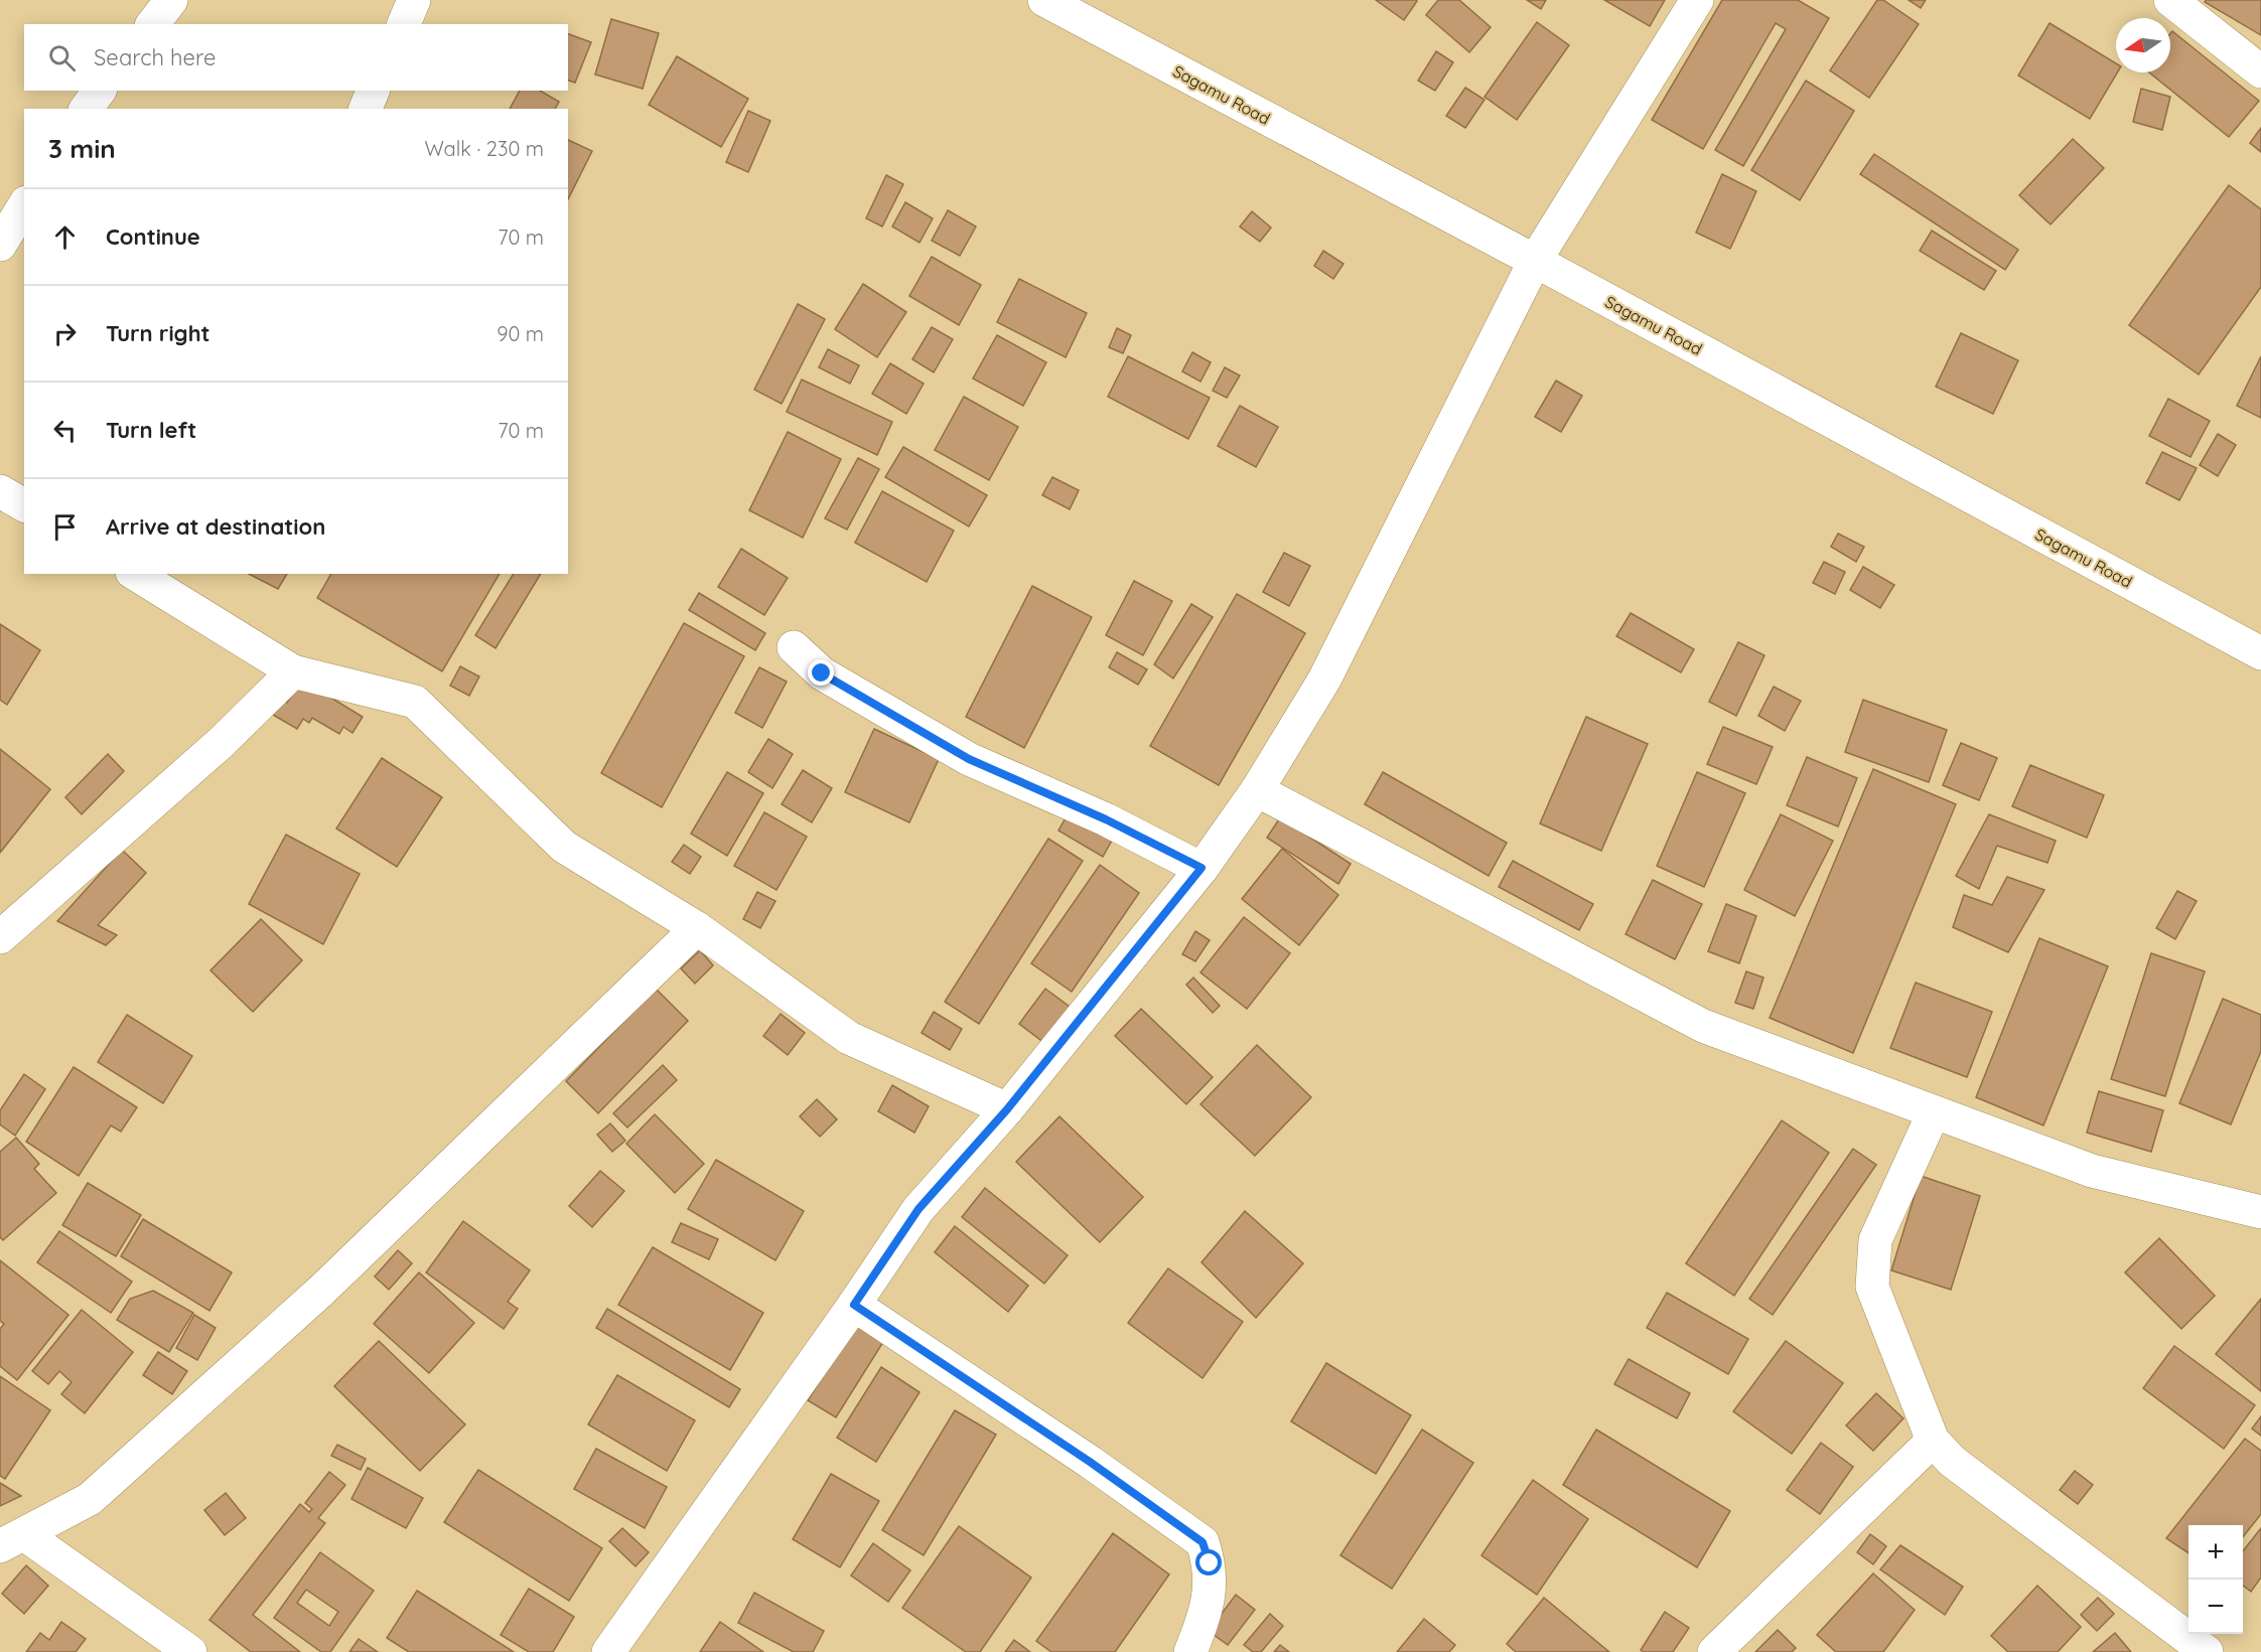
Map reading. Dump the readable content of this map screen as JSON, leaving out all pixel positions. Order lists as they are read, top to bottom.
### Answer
{
  "streets": {
    "main road": ["Sagamu Road"]
  },
  "north": "left",
  "page": {
    "search": "Search here",
    "heading": ["3 min", "Walk · 230 m"],
    "list": [
      ["Continue", "70 m"],
      ["Turn right", "90 m"],
      ["Turn left", "70 m"],
      "Arrive at destination"
    ],
    "map_buttons": ["+", "−"]
  }
}
